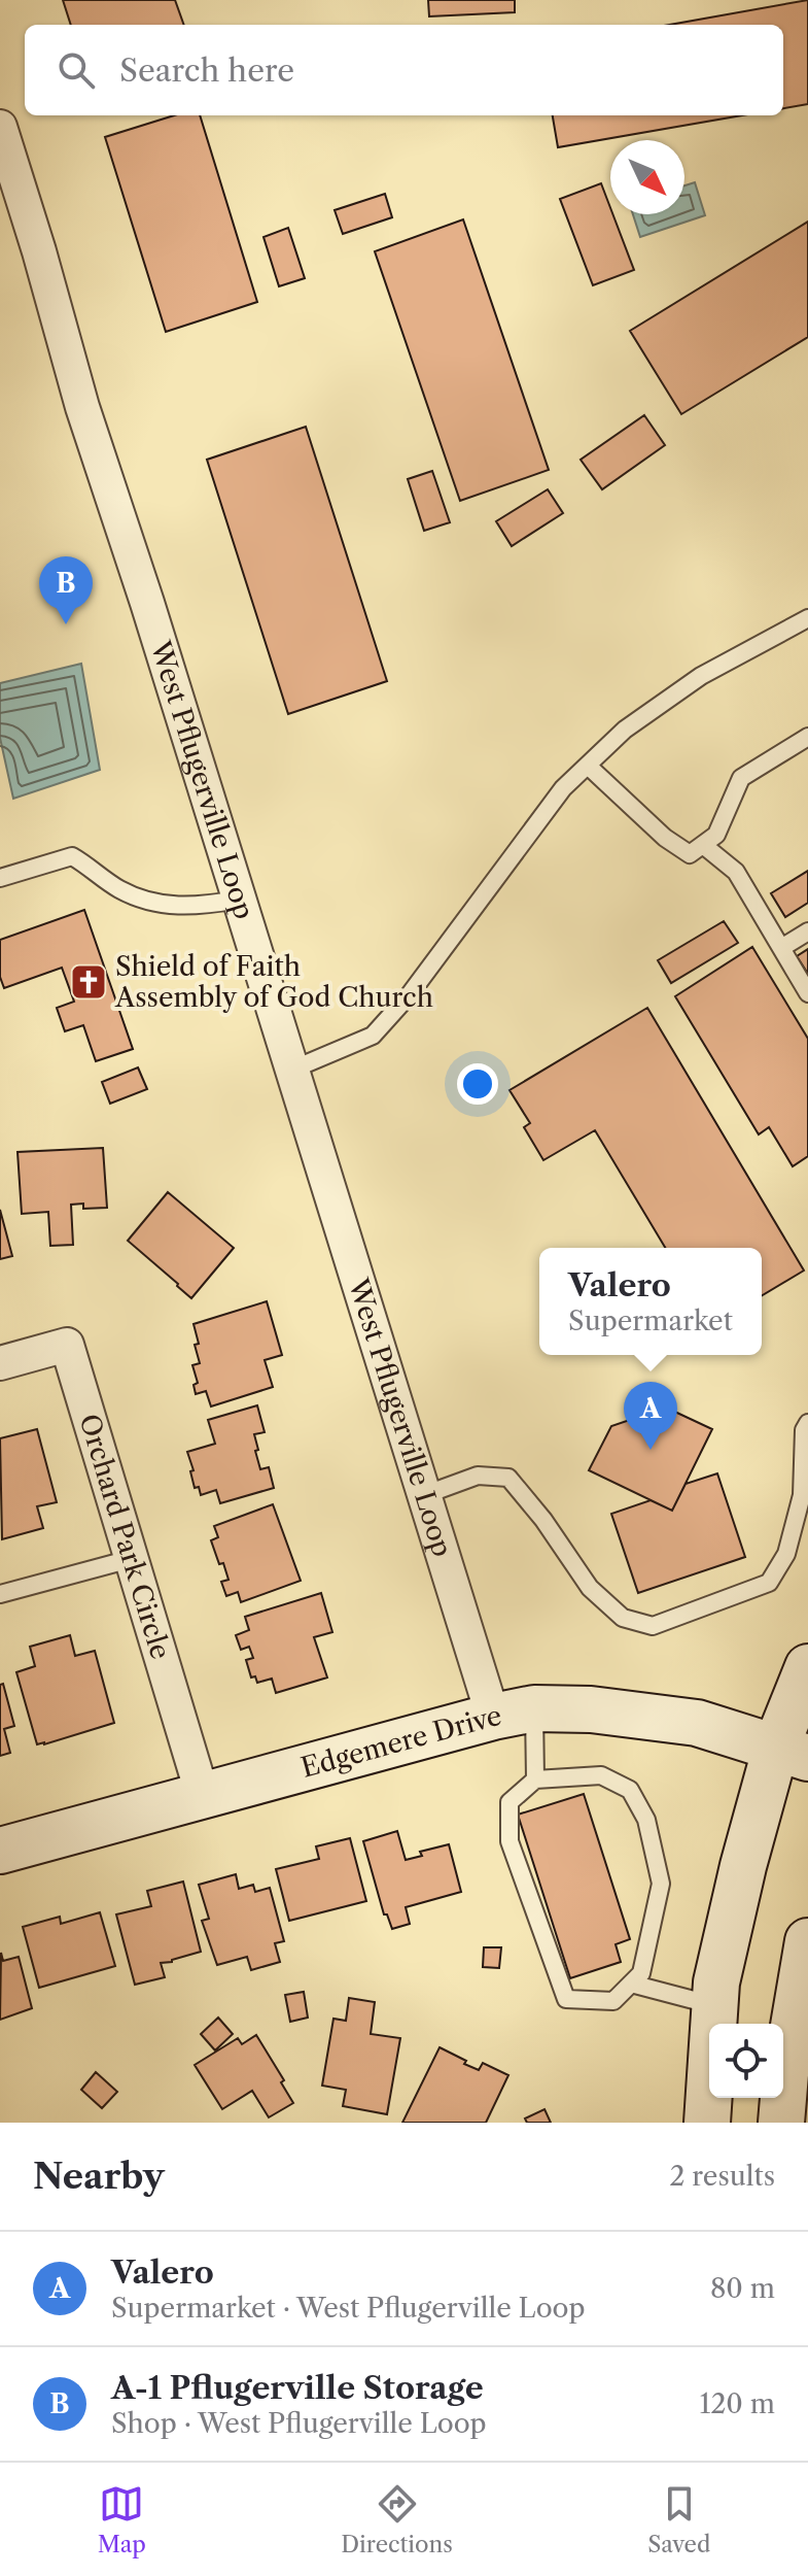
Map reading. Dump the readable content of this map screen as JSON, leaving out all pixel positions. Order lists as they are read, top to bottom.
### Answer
{
  "streets": {
    "street": ["West Pflugerville Loop", "Orchard Park Circle", "Edgemere Drive"]
  },
  "crossings": [
    ["West Pflugerville Loop", "Edgemere Drive"],
    ["Orchard Park Circle", "Edgemere Drive"]
  ],
  "places": {
    "church": ["Shield of Faith Assembly of God Church"]
  },
  "north": "bottom right",
  "page": {
    "search": "Search here",
    "pins": ["B", "A"],
    "popup": ["Valero", "Supermarket"],
    "heading": ["Nearby", "2 results"],
    "list": [
      {
        "mark": "A",
        "name": "Valero",
        "note": "Supermarket · West Pflugerville Loop",
        "value": "80 m"
      },
      {
        "mark": "B",
        "name": "A-1 Pflugerville Storage",
        "note": "Shop · West Pflugerville Loop",
        "value": "120 m"
      }
    ],
    "nav": ["Map", "Directions", "Saved"]
  }
}
